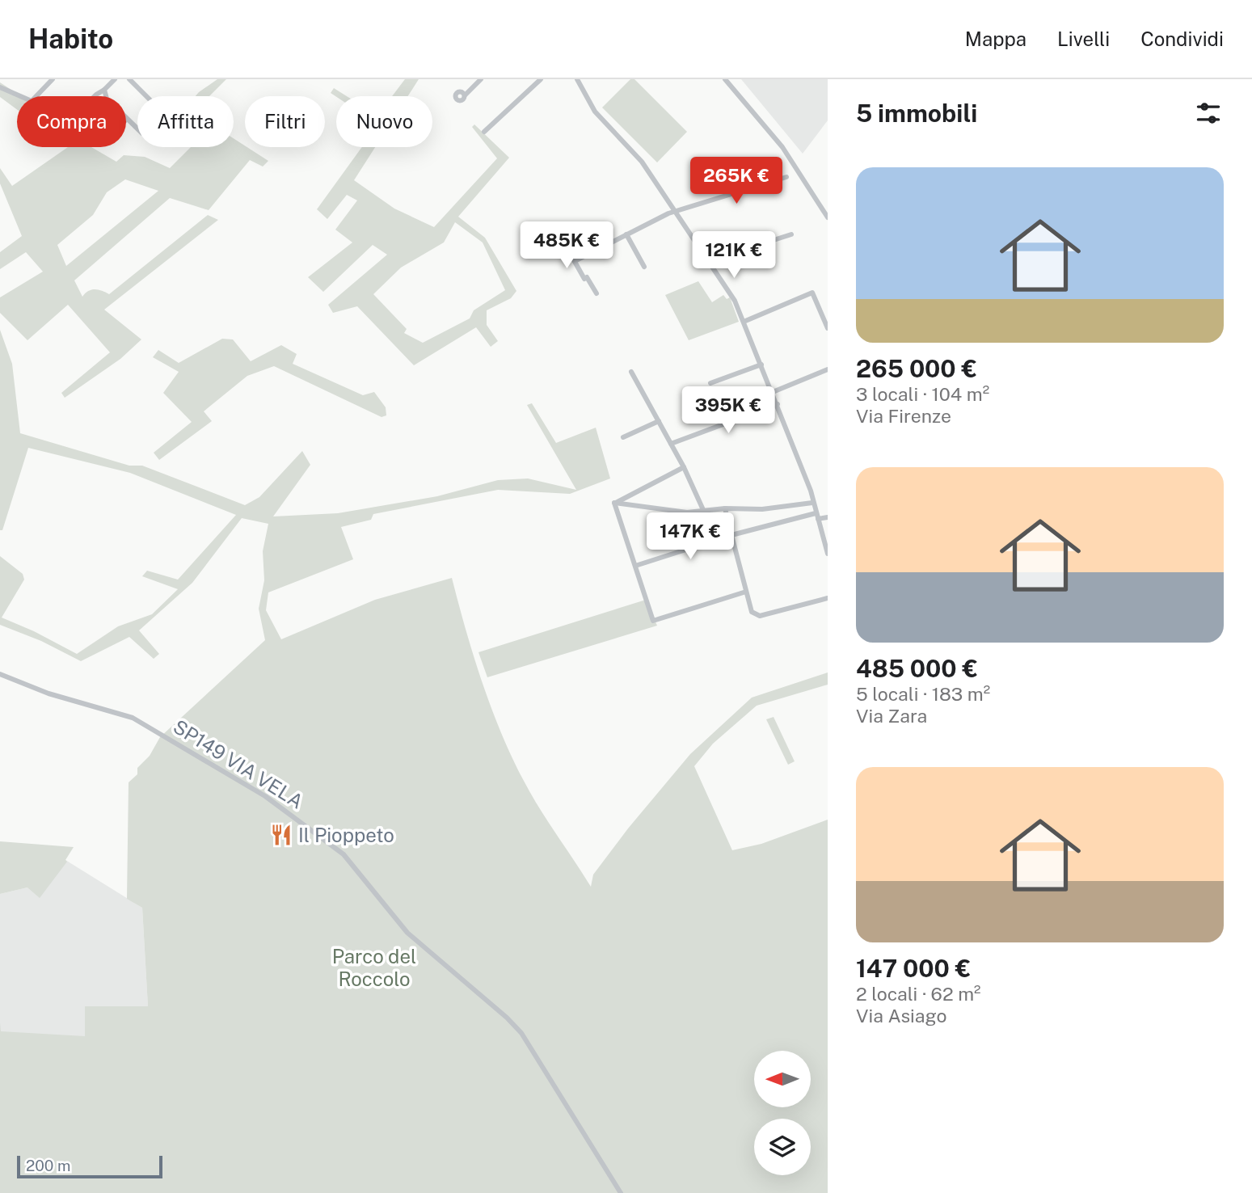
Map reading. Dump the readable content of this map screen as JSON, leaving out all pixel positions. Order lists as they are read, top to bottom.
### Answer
{
  "streets": {
    "street": ["SP149 VIA VELA"]
  },
  "parks": ["Parco del Roccolo"],
  "places": {
    "restaurant": ["Il Pioppeto"]
  },
  "scale_bar": "200 m",
  "north": "left",
  "page": {
    "header": "Habito",
    "nav": ["Mappa", "Livelli", "Condividi"],
    "heading": "5 immobili",
    "chip": [
      "Compra",
      "Affitta",
      "Filtri",
      "Nuovo"
    ],
    "list": [
      {
        "name": "265 000 €",
        "note": "3 locali · 104 m² · Via Firenze"
      },
      {
        "name": "485 000 €",
        "note": "5 locali · 183 m² · Via Zara"
      },
      {
        "name": "147 000 €",
        "note": "2 locali · 62 m² · Via Asiago"
      }
    ],
    "price": [
      "265K €",
      "485K €",
      "121K €",
      "395K €",
      "147K €"
    ],
    "scale": "200 m"
  }
}
